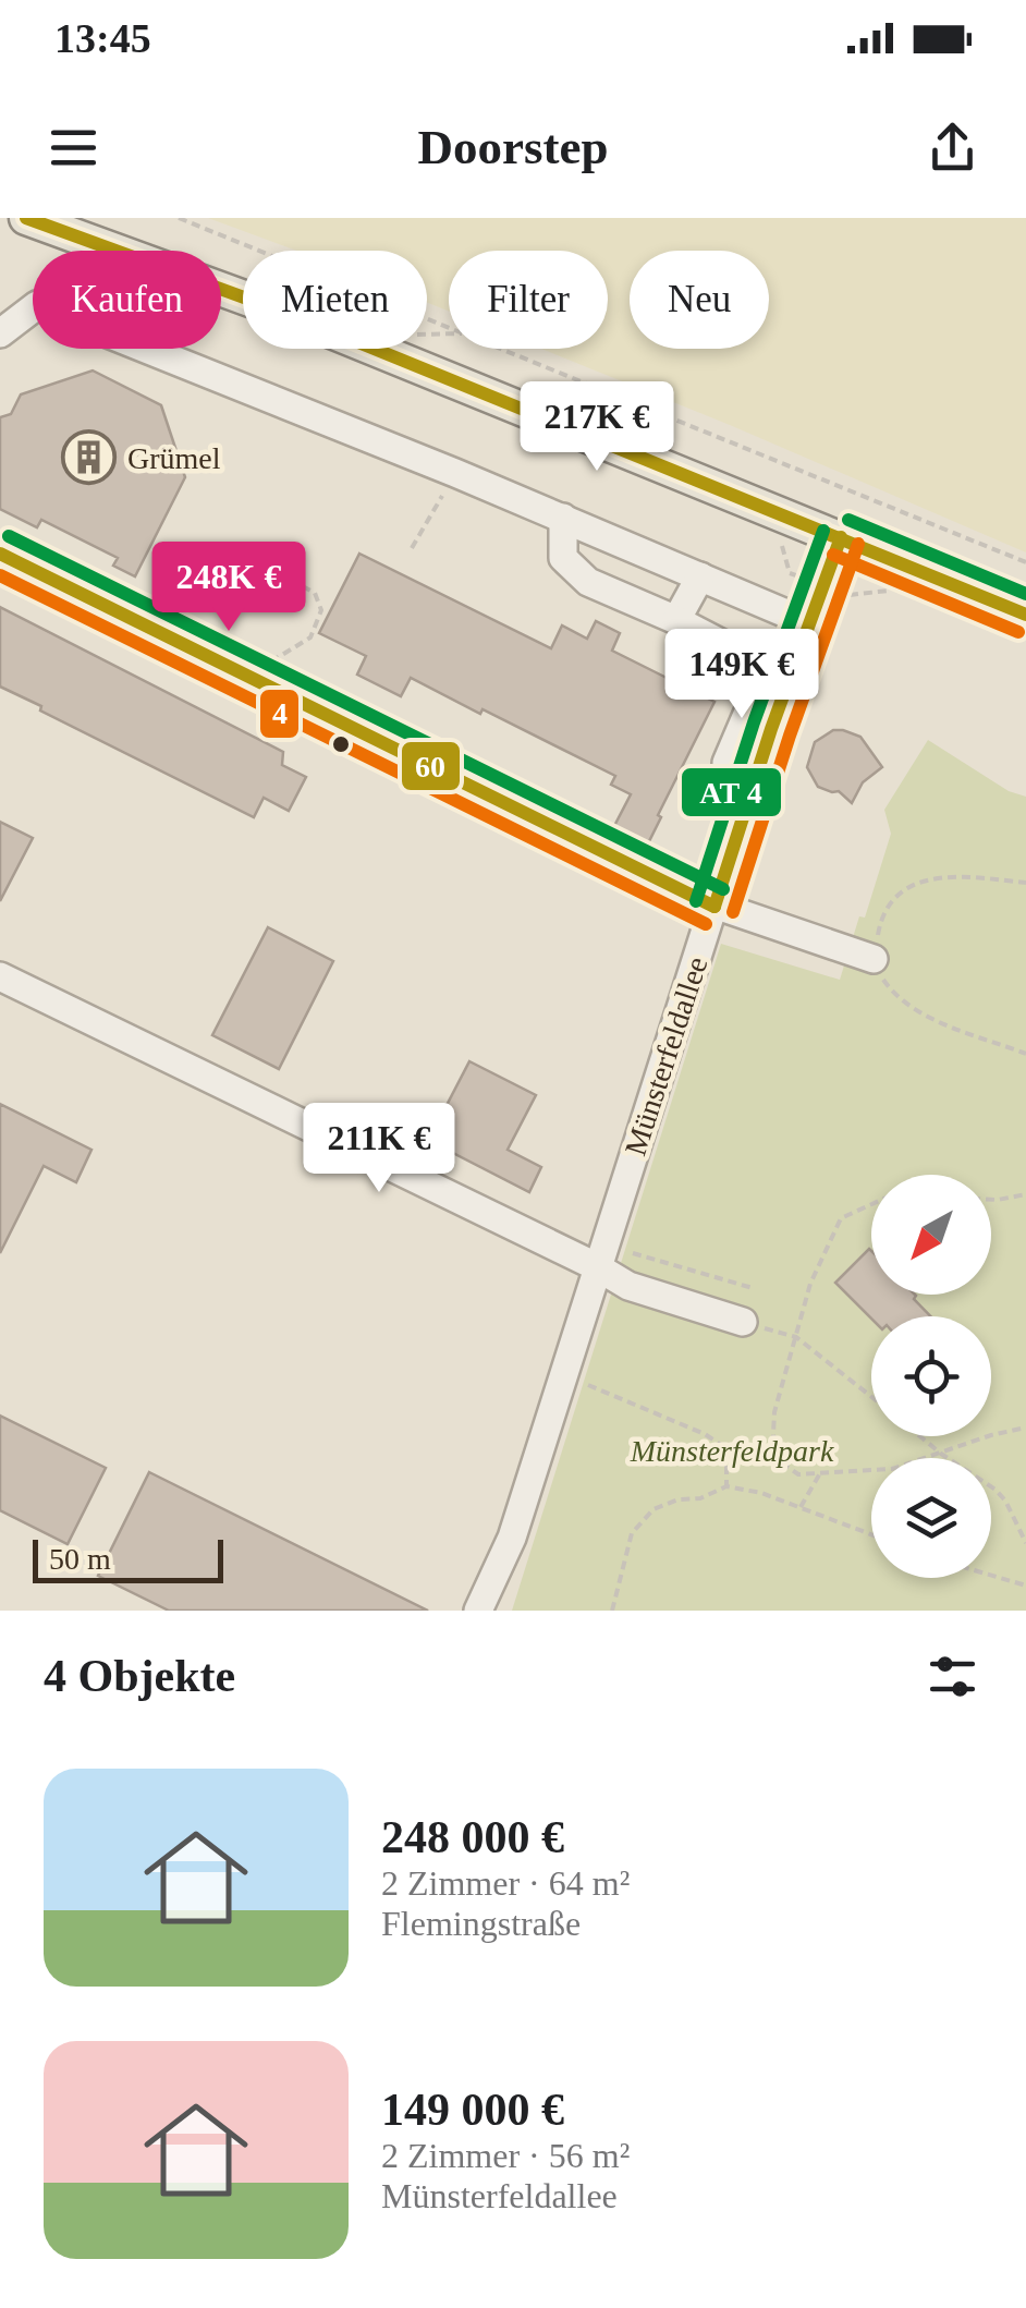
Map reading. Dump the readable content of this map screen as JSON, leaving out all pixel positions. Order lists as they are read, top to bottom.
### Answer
{
  "streets": {
    "street": ["Münsterfeldallee"]
  },
  "parks": ["Münsterfeldpark"],
  "places": {
    "building": ["Grümel"]
  },
  "lines": ["transit line 60", "transit line 4"],
  "scale_bar": "50 m",
  "north": "bottom left",
  "page": {
    "status": "13:45",
    "header": "Doorstep",
    "chip": [
      "Kaufen",
      "Mieten",
      "Filter",
      "Neu"
    ],
    "price": [
      "217K €",
      "248K €",
      "149K €",
      "211K €"
    ],
    "scale": "50 m",
    "heading": "4 Objekte",
    "list": [
      {
        "name": "248 000 €",
        "note": "2 Zimmer · 64 m² · Flemingstraße"
      },
      {
        "name": "149 000 €",
        "note": "2 Zimmer · 56 m² · Münsterfeldallee"
      }
    ]
  }
}
